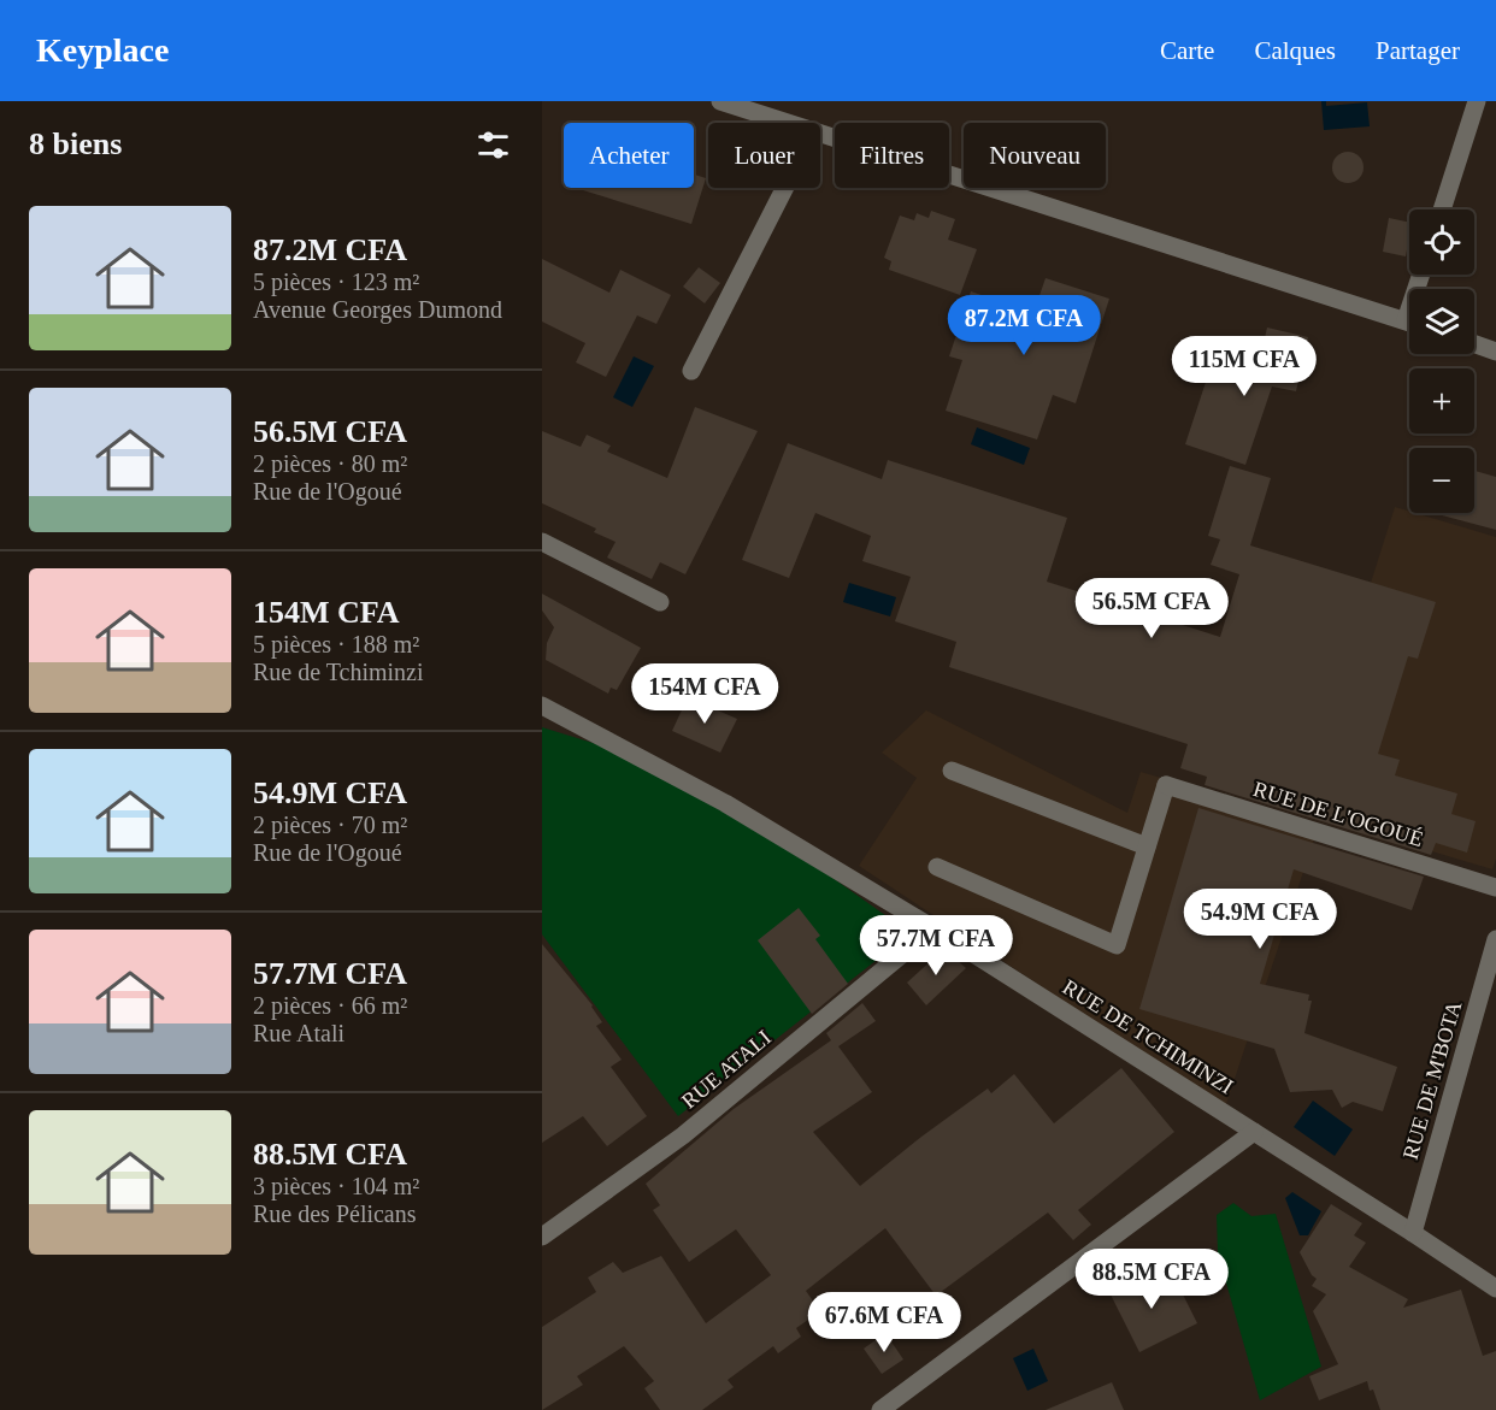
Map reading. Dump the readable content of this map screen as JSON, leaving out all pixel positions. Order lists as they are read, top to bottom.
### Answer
{
  "streets": {
    "street": [
      "RUE DE L'OGOUÉ",
      "RUE DE TCHIMINZI",
      "RUE ATALI",
      "RUE DE M'BOTA"
    ]
  },
  "crossings": [
    ["RUE DE TCHIMINZI", "RUE ATALI"],
    ["RUE DE TCHIMINZI", "RUE DE M'BOTA"]
  ],
  "page": {
    "header": "Keyplace",
    "nav": ["Carte", "Calques", "Partager"],
    "heading": "8 biens",
    "chip": [
      "Acheter",
      "Louer",
      "Filtres",
      "Nouveau"
    ],
    "list": [
      {
        "name": "87.2M CFA",
        "note": "5 pièces · 123 m² · Avenue Georges Dumond"
      },
      {
        "name": "56.5M CFA",
        "note": "2 pièces · 80 m² · Rue de l'Ogoué"
      },
      {
        "name": "154M CFA",
        "note": "5 pièces · 188 m² · Rue de Tchiminzi"
      },
      {
        "name": "54.9M CFA",
        "note": "2 pièces · 70 m² · Rue de l'Ogoué"
      },
      {
        "name": "57.7M CFA",
        "note": "2 pièces · 66 m² · Rue Atali"
      },
      {
        "name": "88.5M CFA",
        "note": "3 pièces · 104 m² · Rue des Pélicans"
      }
    ],
    "map_buttons": ["+", "−"],
    "price": [
      "87.2M CFA",
      "115M CFA",
      "56.5M CFA",
      "154M CFA",
      "54.9M CFA",
      "57.7M CFA",
      "88.5M CFA",
      "67.6M CFA"
    ]
  }
}
